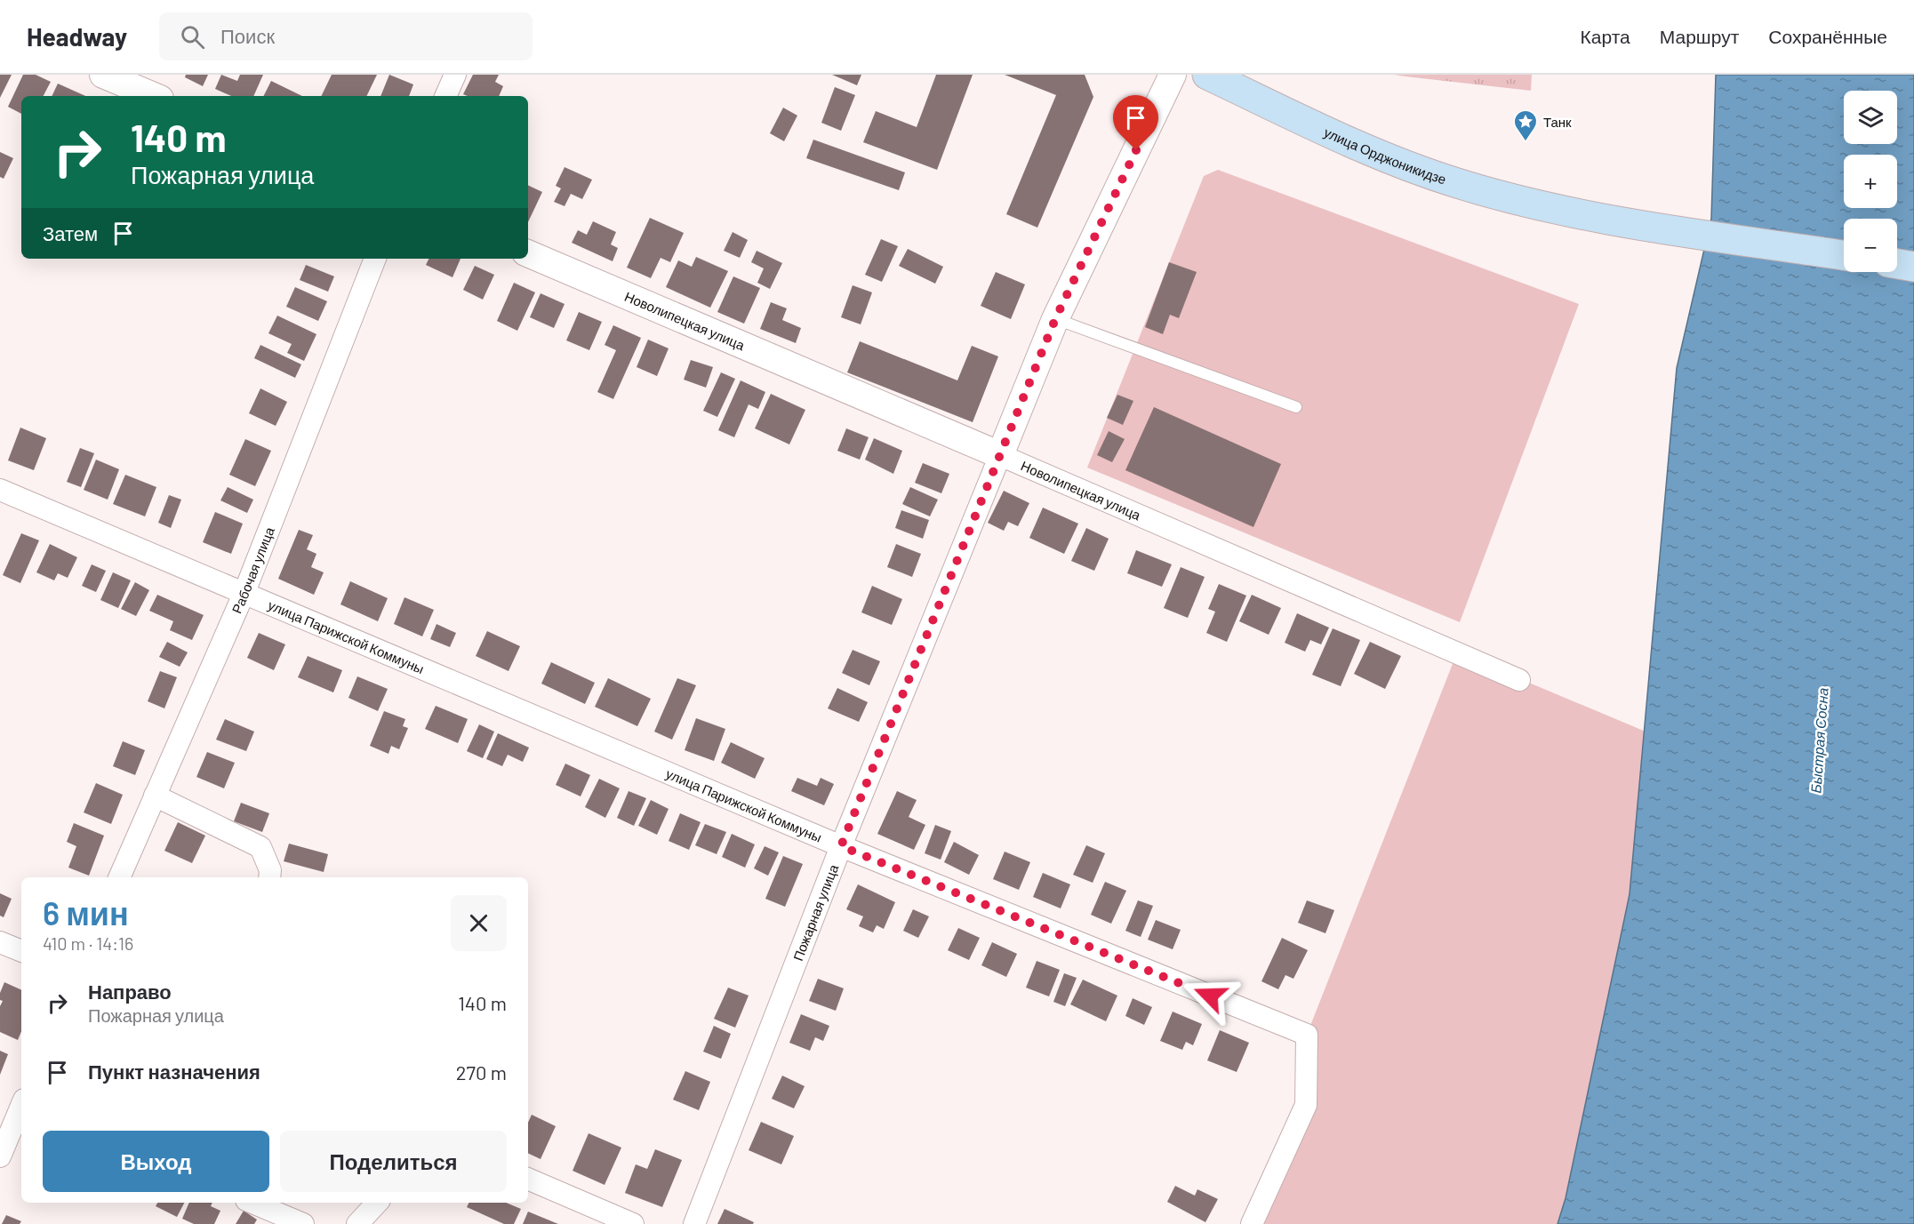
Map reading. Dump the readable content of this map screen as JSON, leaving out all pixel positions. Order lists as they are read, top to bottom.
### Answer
{
  "streets": {
    "main road": ["улица Орджоникидзе"],
    "street": [
      "Новолипецкая улица",
      "Рабочая улица",
      "улица Парижской Коммуны",
      "Пожарная улица"
    ]
  },
  "crossings": [
    ["Новолипецкая улица", "Пожарная улица"],
    ["Рабочая улица", "улица Парижской Коммуны"],
    ["улица Парижской Коммуны", "Пожарная улица"]
  ],
  "water": ["Быстрая Сосна"],
  "places": {
    "place": ["Танк"]
  },
  "page": {
    "header": "Headway",
    "search": "Поиск",
    "nav": ["Карта", "Маршрут", "Сохранённые"],
    "map_buttons": ["+", "−"],
    "turn": ["140 m", "Пожарная улица"],
    "then": "Затем",
    "heading": ["6 мин", "410 m · 14:16"],
    "list": [
      {
        "name": "Направо",
        "note": "Пожарная улица",
        "value": "140 m"
      },
      {
        "name": "Пункт назначения",
        "value": "270 m"
      }
    ],
    "buttons": ["Выход", "Поделиться"]
  }
}
